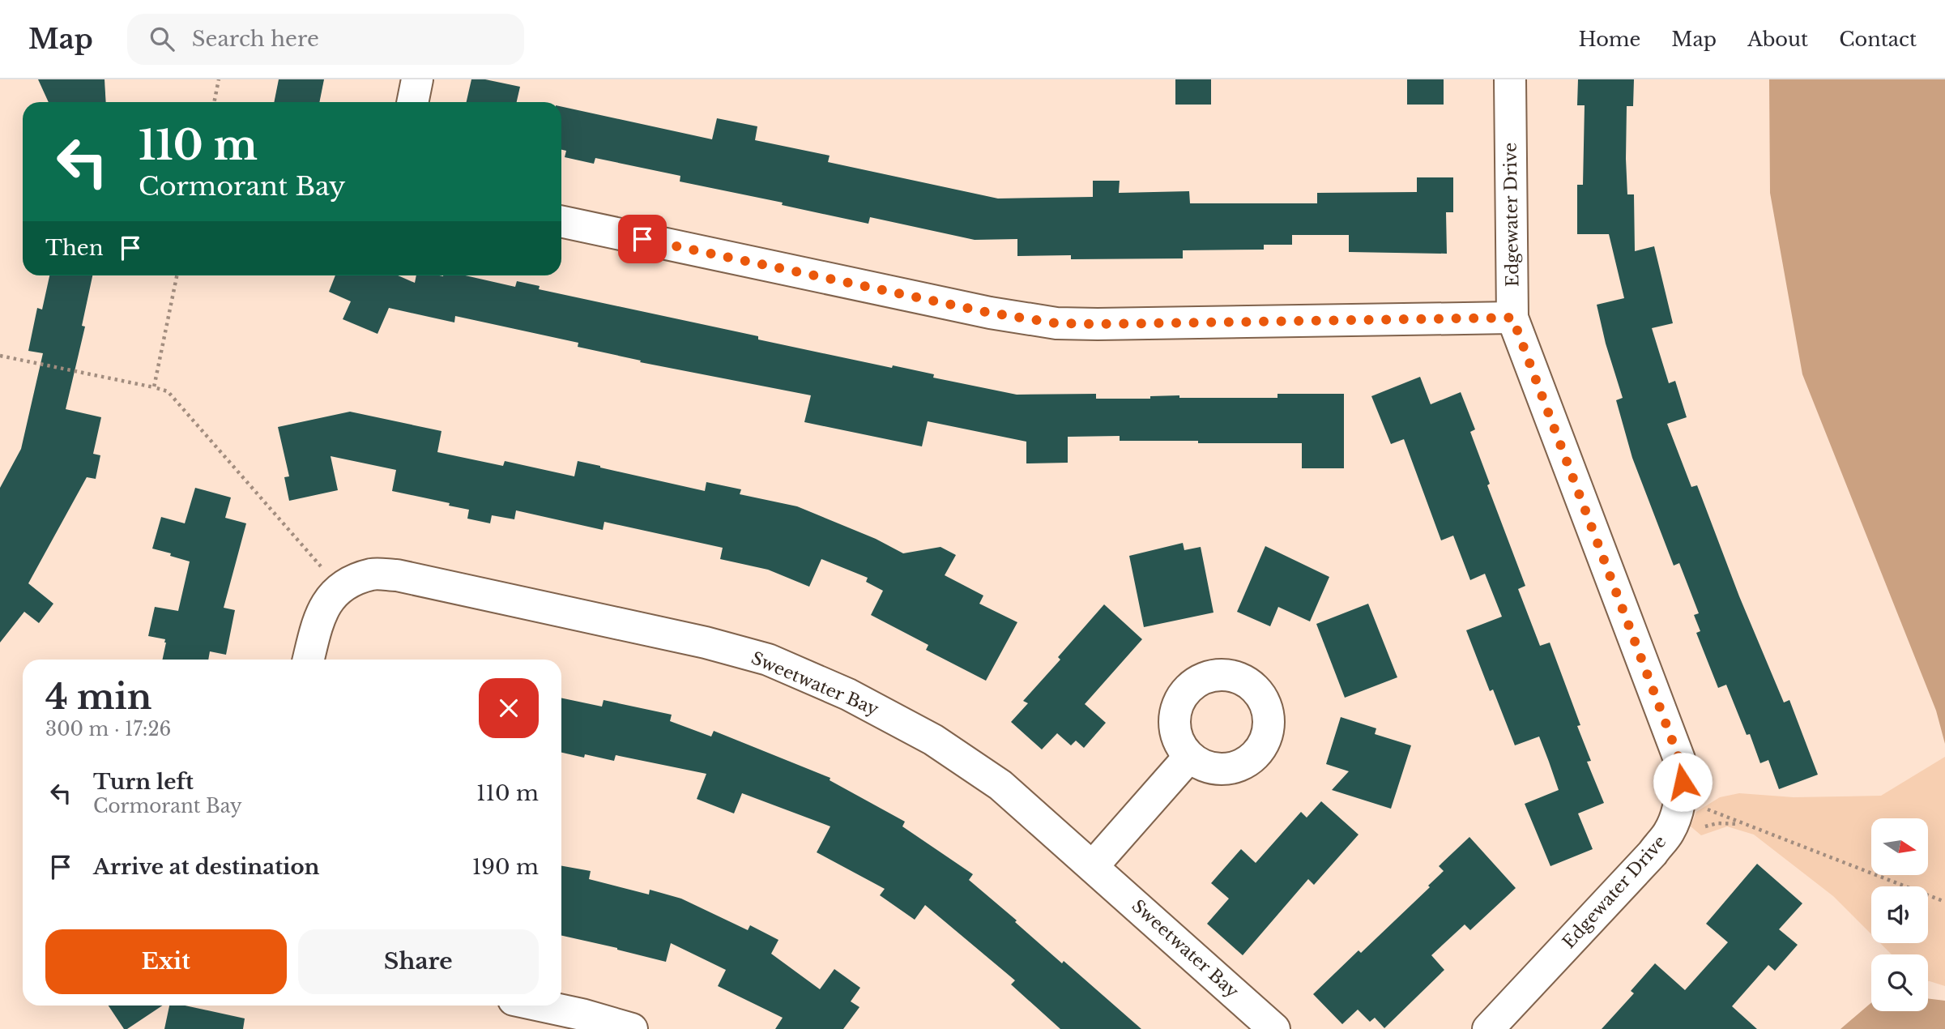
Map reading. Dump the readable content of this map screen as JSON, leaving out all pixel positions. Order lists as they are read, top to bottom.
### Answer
{
  "streets": {
    "street": ["Edgewater Drive", "Sweetwater Bay"]
  },
  "north": "right",
  "page": {
    "header": "Map",
    "search": "Search here",
    "nav": [
      "Home",
      "Map",
      "About",
      "Contact"
    ],
    "turn": ["110 m", "Cormorant Bay"],
    "then": "Then",
    "heading": ["4 min", "300 m · 17:26"],
    "list": [
      {
        "name": "Turn left",
        "note": "Cormorant Bay",
        "value": "110 m"
      },
      {
        "name": "Arrive at destination",
        "value": "190 m"
      }
    ],
    "buttons": ["Exit", "Share"]
  }
}
